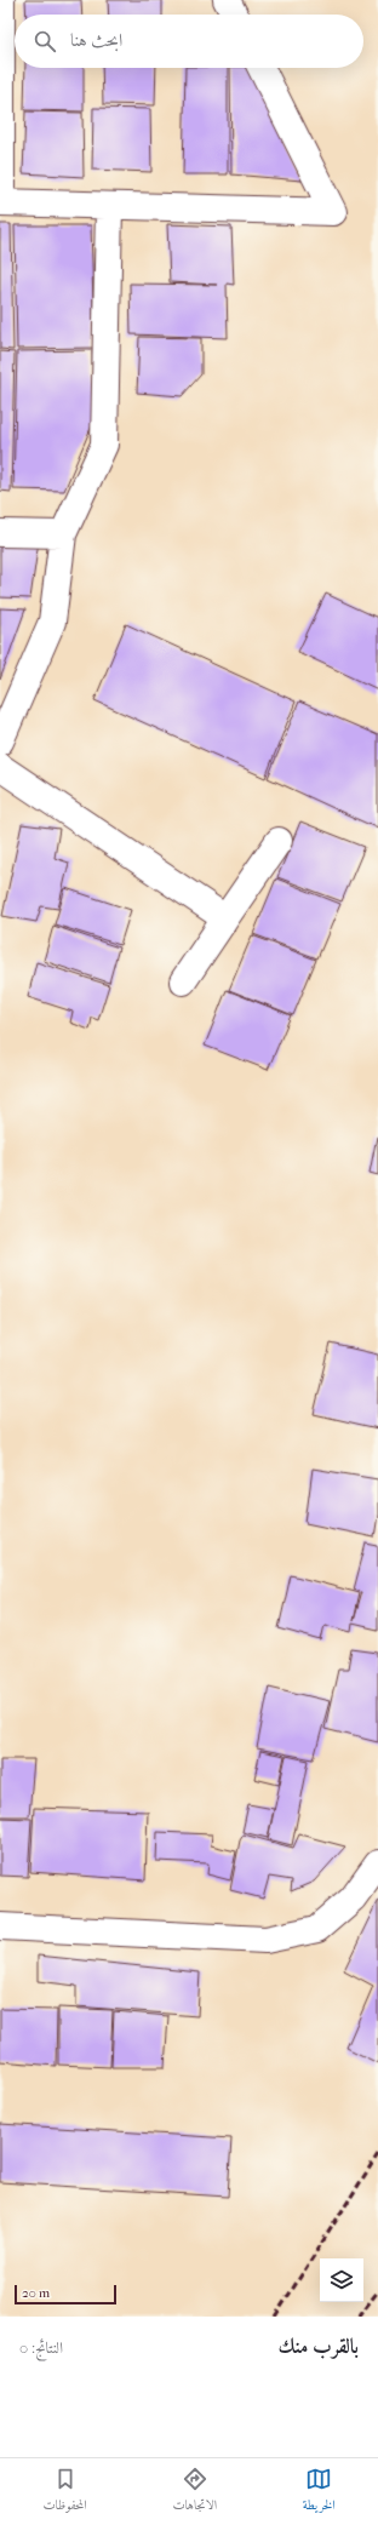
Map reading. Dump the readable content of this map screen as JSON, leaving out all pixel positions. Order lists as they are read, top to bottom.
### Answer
{
  "scale_bar": "20 m",
  "page": {
    "search": "ابحث هنا",
    "scale": "20 m",
    "heading": ["بالقرب منك", "النتائج: 0"],
    "nav": ["الخريطة", "الاتجاهات", "المحفوظات"]
  }
}
